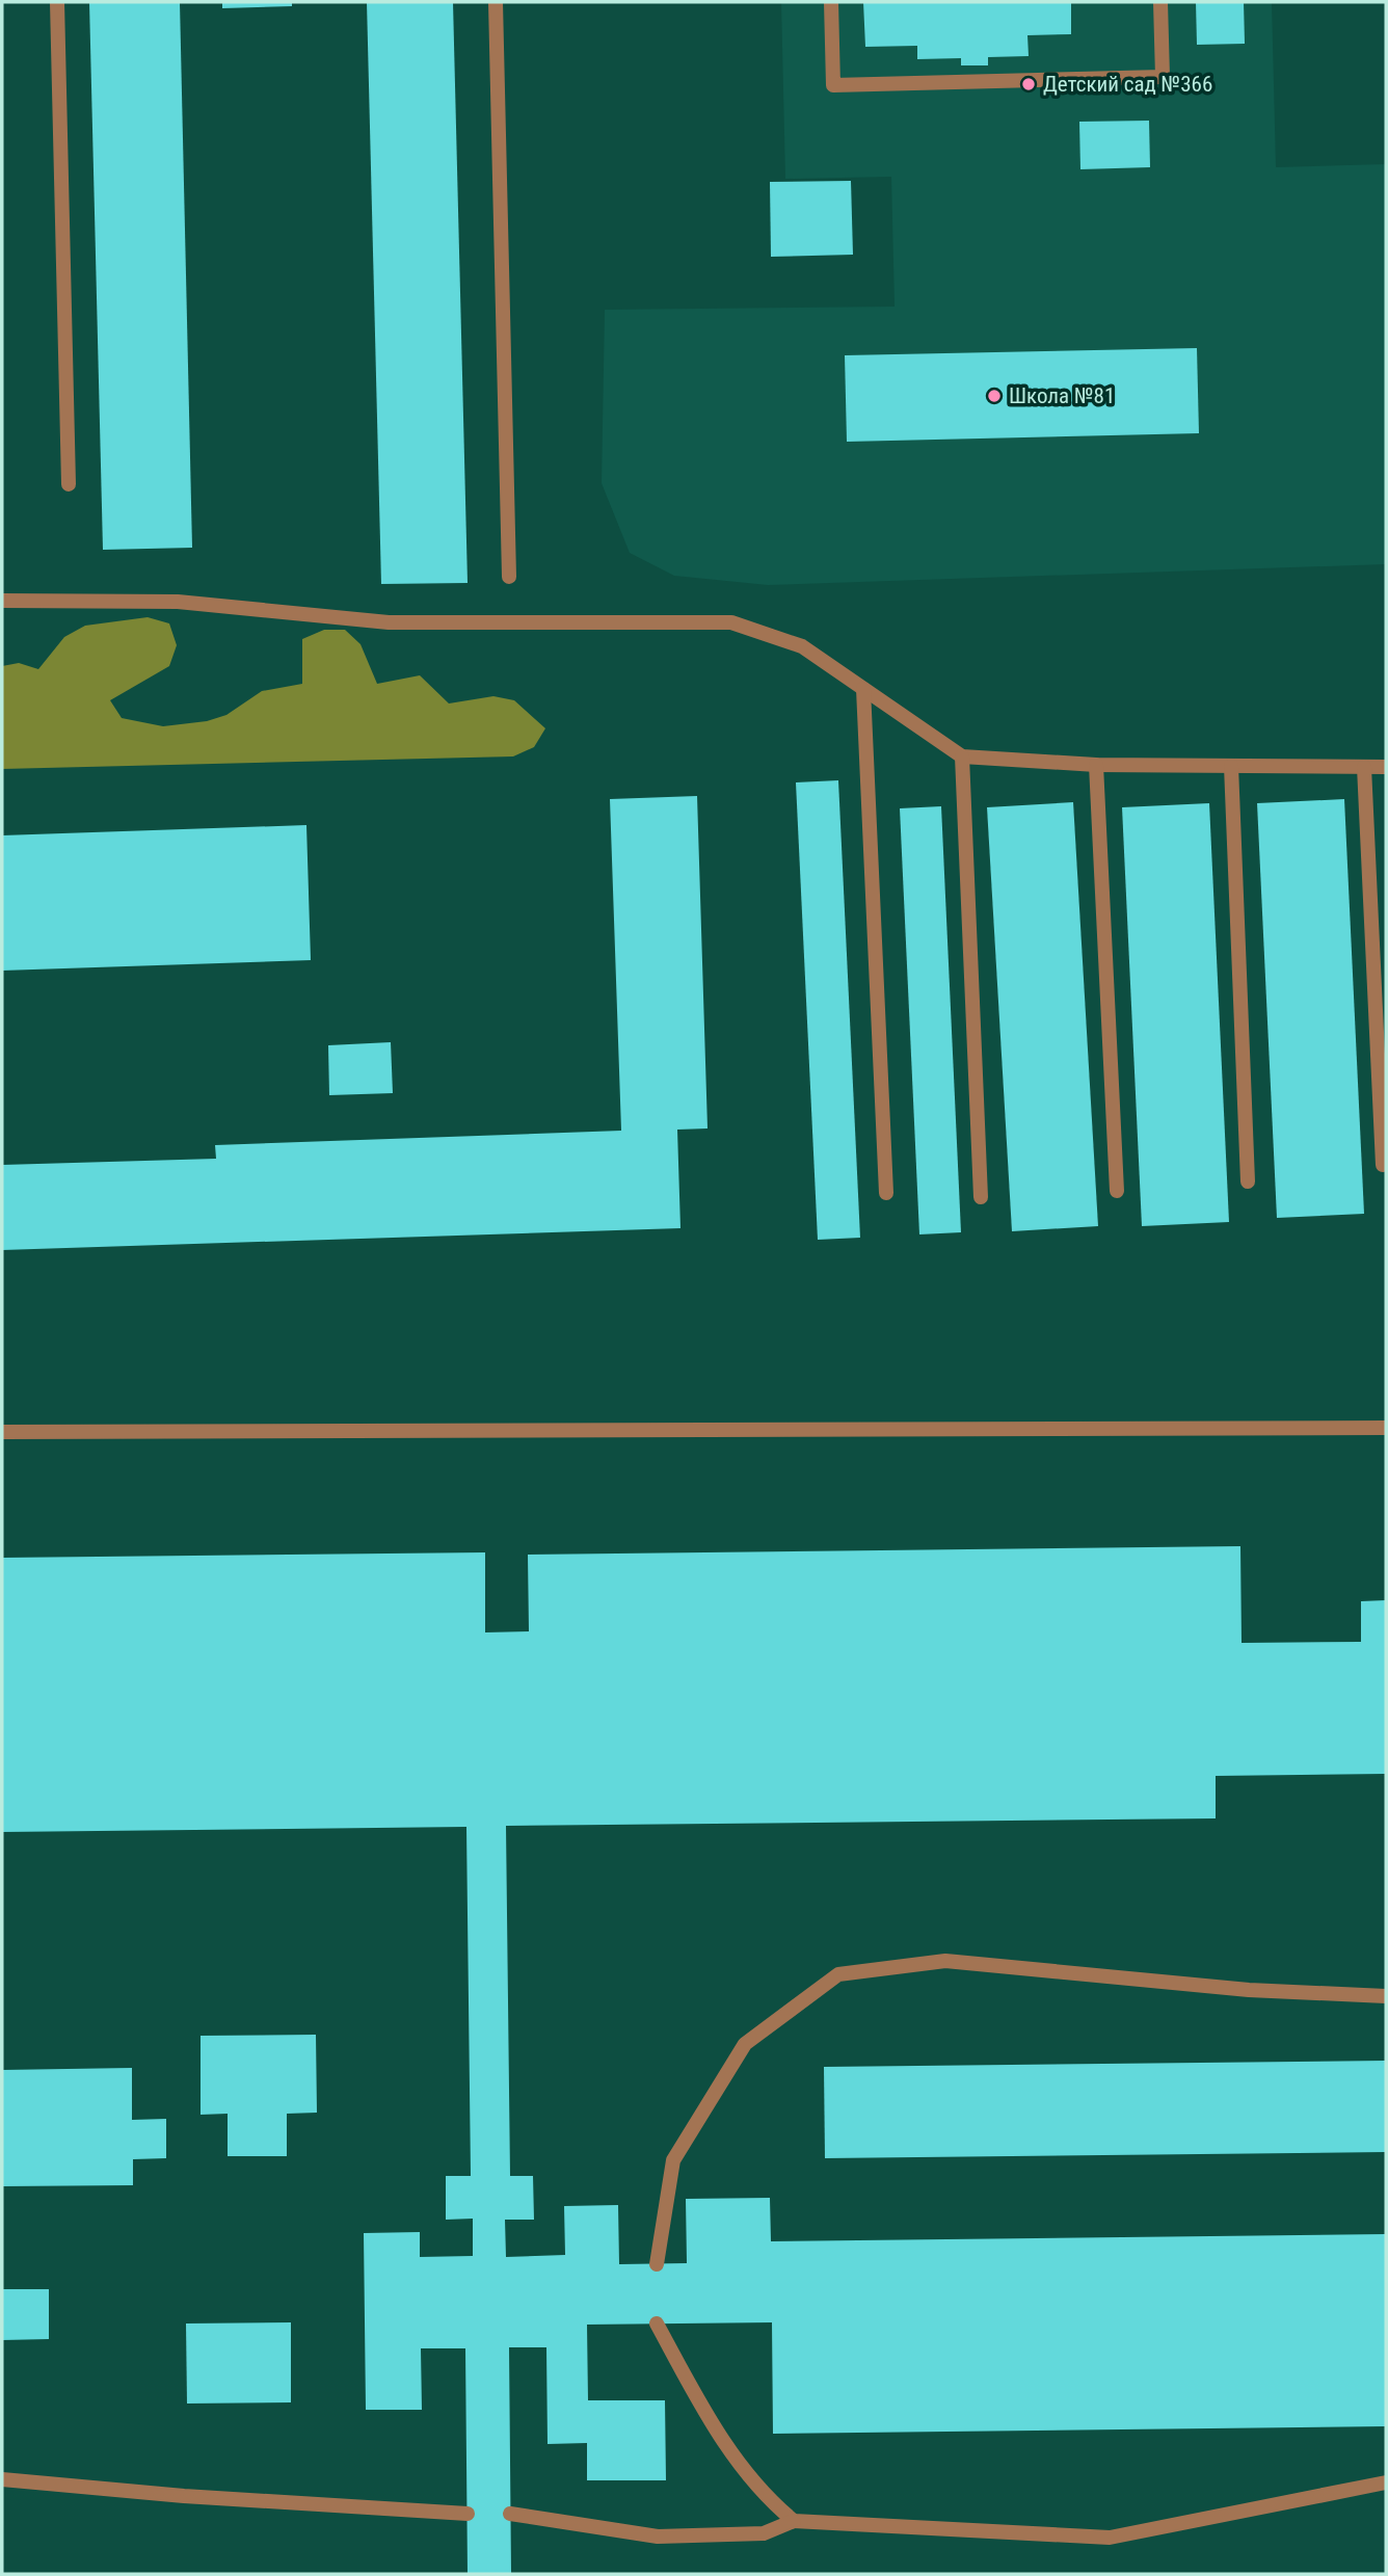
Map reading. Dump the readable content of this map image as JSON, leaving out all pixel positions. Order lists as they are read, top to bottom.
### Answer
{
  "places": ["Детский сад №366", "Школа №81"]
}
